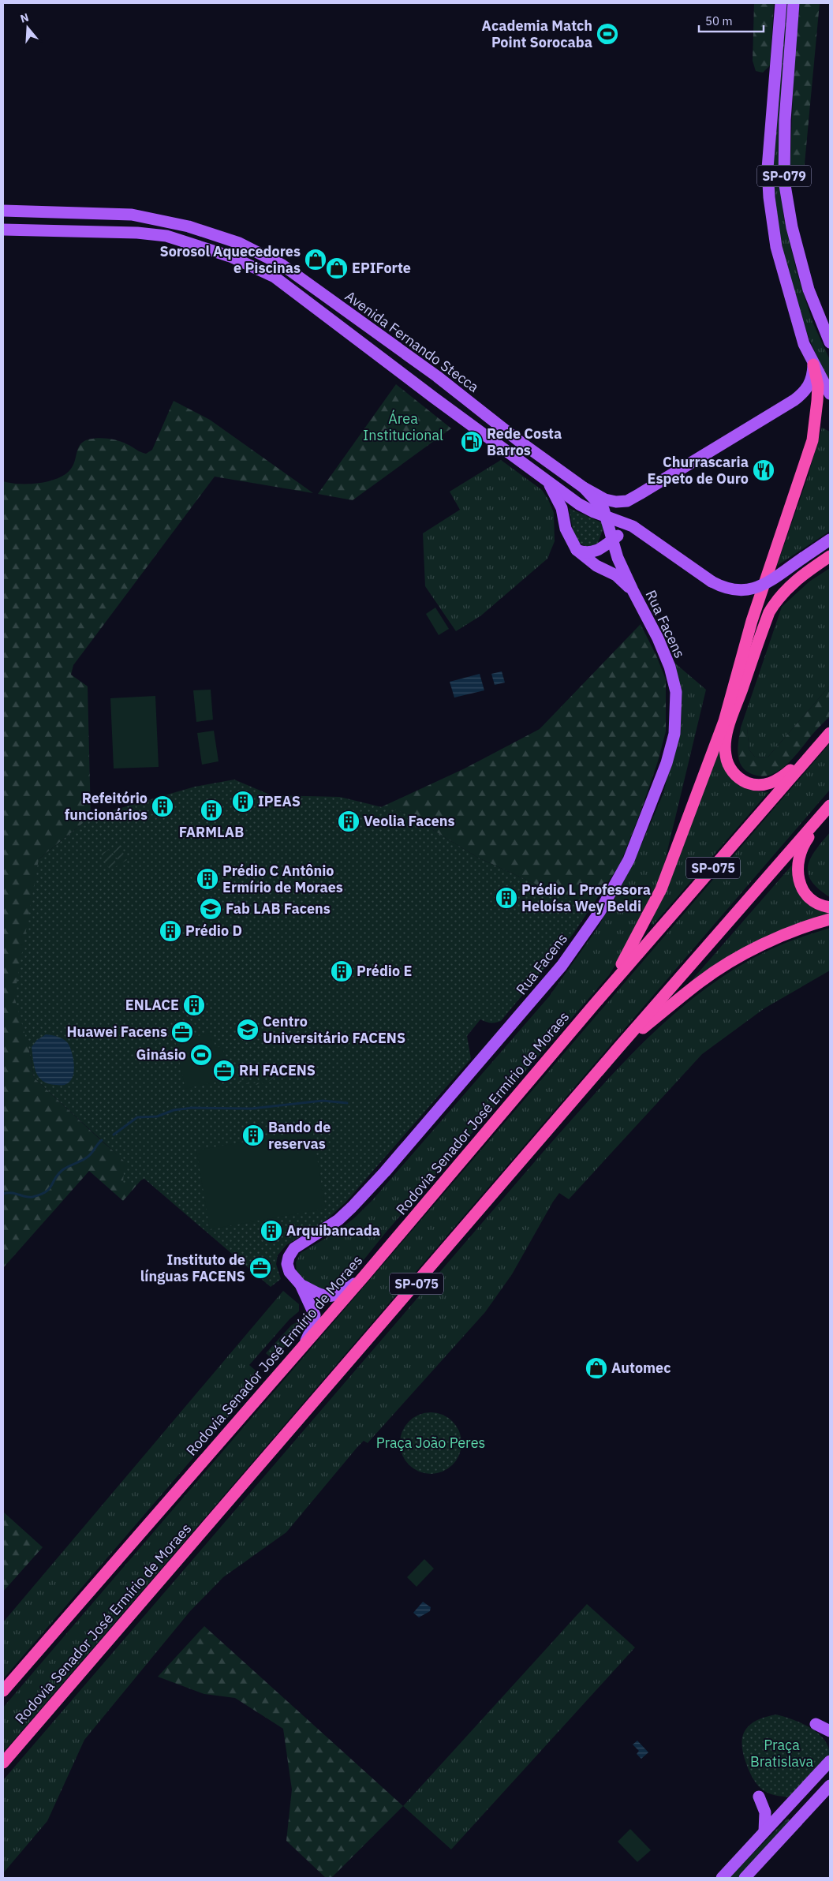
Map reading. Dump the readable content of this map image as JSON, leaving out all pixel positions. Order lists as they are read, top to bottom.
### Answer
{
  "streets": {
    "highway": ["SP-075", "Rodovia Senador José Ermírio de Moraes"],
    "main road": ["SP-079", "Avenida Fernando Stecca", "Rua Facens"]
  },
  "crossings": [
    ["SP-079", "Avenida Fernando Stecca"],
    ["Avenida Fernando Stecca", "Rua Facens"],
    ["Rua Facens", "Rodovia Senador José Ermírio de Moraes"]
  ],
  "parks": ["Área Institucional", "Praça João Peres", "Praça Bratislava"],
  "places": {
    "sports": ["Academia Match Point Sorocaba", "Ginásio"],
    "shop": ["Sorosol Aquecedores e Piscinas", "EPIForte", "Automec"],
    "fuel station": ["Rede Costa Barros"],
    "restaurant": ["Churrascaria Espeto de Ouro"],
    "building": [
      "IPEAS",
      "Refeitório funcionários",
      "FARMLAB",
      "Veolia Facens",
      "Prédio C Antônio Ermírio de Moraes",
      "Prédio L Professora Heloísa Wey Beldi",
      "Prédio D",
      "Prédio E",
      "ENLACE",
      "Bando de reservas",
      "Arquibancada"
    ],
    "school or university": ["Fab LAB Facens", "Centro Universitário FACENS"],
    "office": ["Huawei Facens", "RH FACENS", "Instituto de línguas FACENS"]
  },
  "scale_bar": "50 m",
  "north": "top"
}
